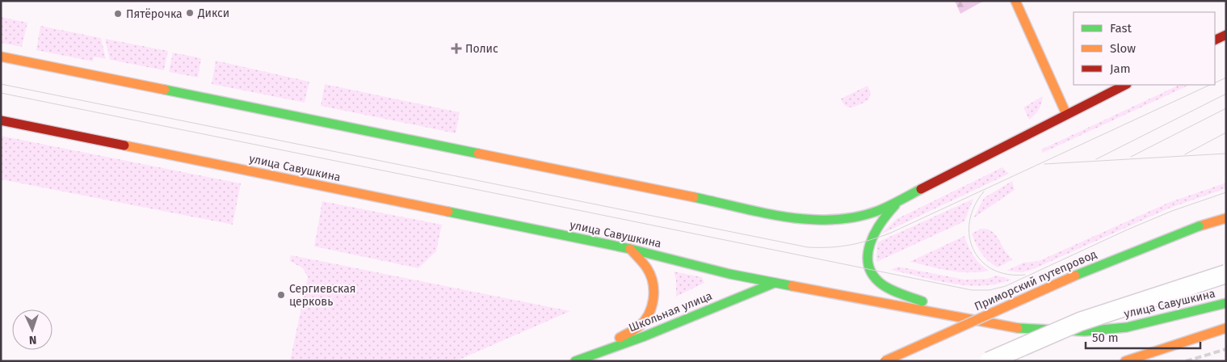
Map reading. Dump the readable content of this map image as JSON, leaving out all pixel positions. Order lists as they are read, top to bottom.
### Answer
{
  "streets": {
    "main road": ["улица Савушкина", "Приморский путепровод", "Школьная улица"]
  },
  "crossings": [
    ["улица Савушкина", "Школьная улица"]
  ],
  "places": {
    "other": ["Дикси", "Пятёрочка", "Сергиевская церковь"],
    "health": ["Полис"]
  },
  "legend": ["Fast", "Slow", "Jam"],
  "scale_bar": "50 m",
  "north": "bottom"
}
